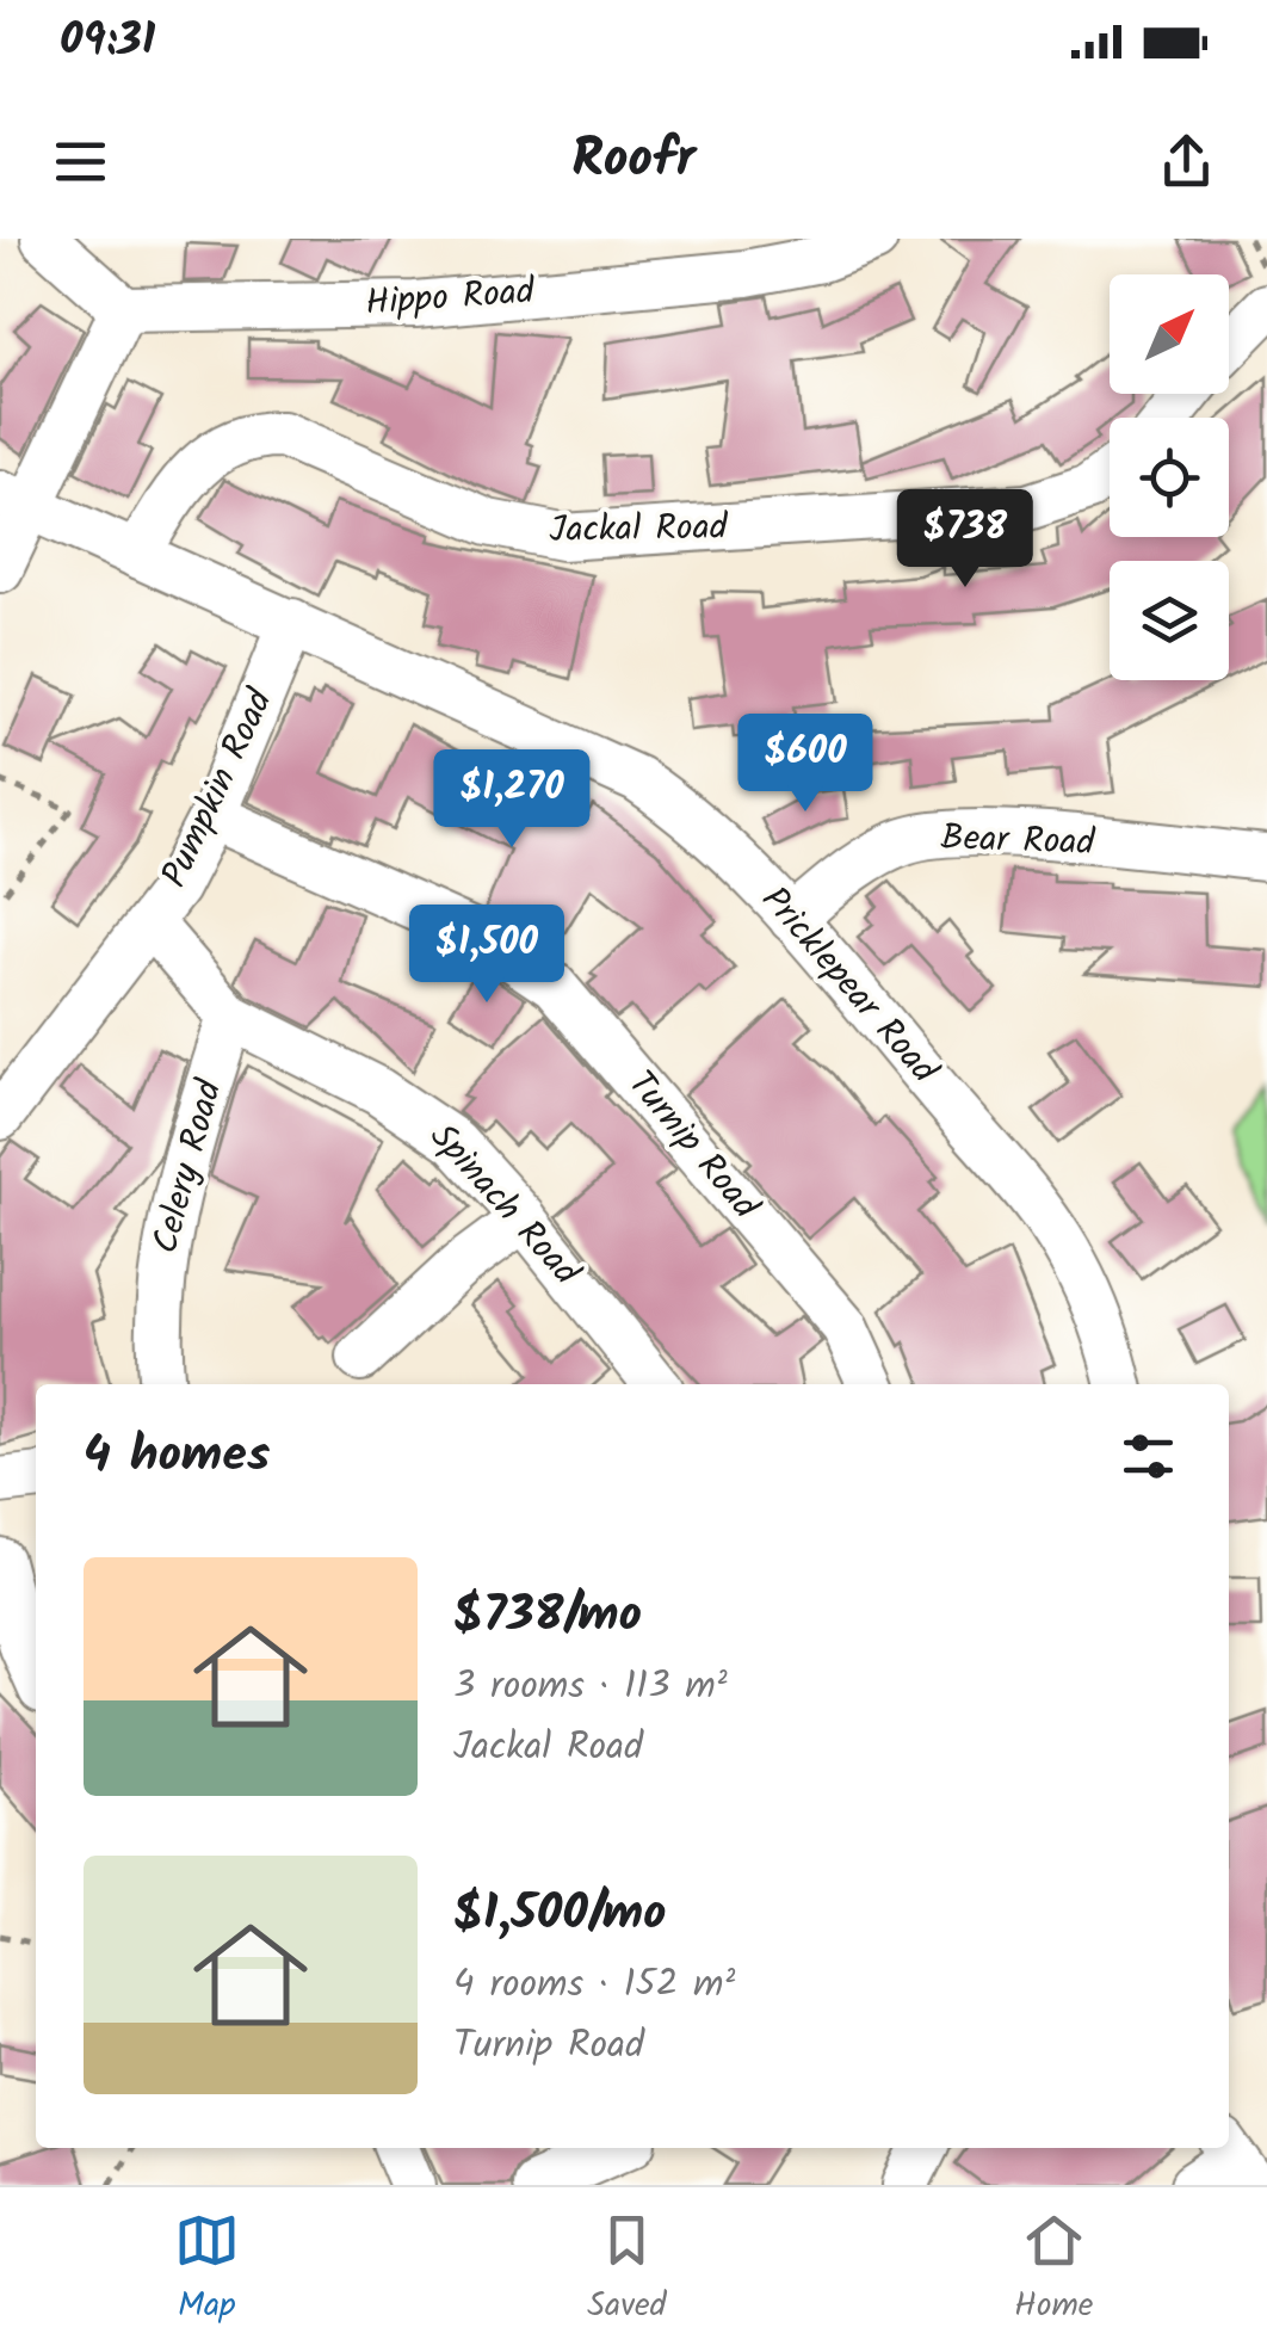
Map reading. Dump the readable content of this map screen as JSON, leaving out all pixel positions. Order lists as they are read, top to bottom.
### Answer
{
  "streets": {
    "street": [
      "Hippo Road",
      "Jackal Road",
      "Pumpkin Road",
      "Bear Road",
      "Pricklepear Road",
      "Turnip Road",
      "Celery Road",
      "Spinach Road"
    ]
  },
  "crossings": [
    ["Jackal Road", "Pricklepear Road"],
    ["Pumpkin Road", "Pricklepear Road"],
    ["Pumpkin Road", "Turnip Road"],
    ["Pumpkin Road", "Spinach Road"],
    ["Bear Road", "Pricklepear Road"],
    ["Celery Road", "Spinach Road"]
  ],
  "north": "top right",
  "page": {
    "status": "09:31",
    "header": "Roofr",
    "price": [
      "$738",
      "$600",
      "$1,270",
      "$1,500"
    ],
    "heading": "4 homes",
    "list": [
      {
        "name": "$738/mo",
        "note": "3 rooms · 113 m² · Jackal Road"
      },
      {
        "name": "$1,500/mo",
        "note": "4 rooms · 152 m² · Turnip Road"
      }
    ],
    "tabs": ["Map", "Saved", "Home"]
  }
}
